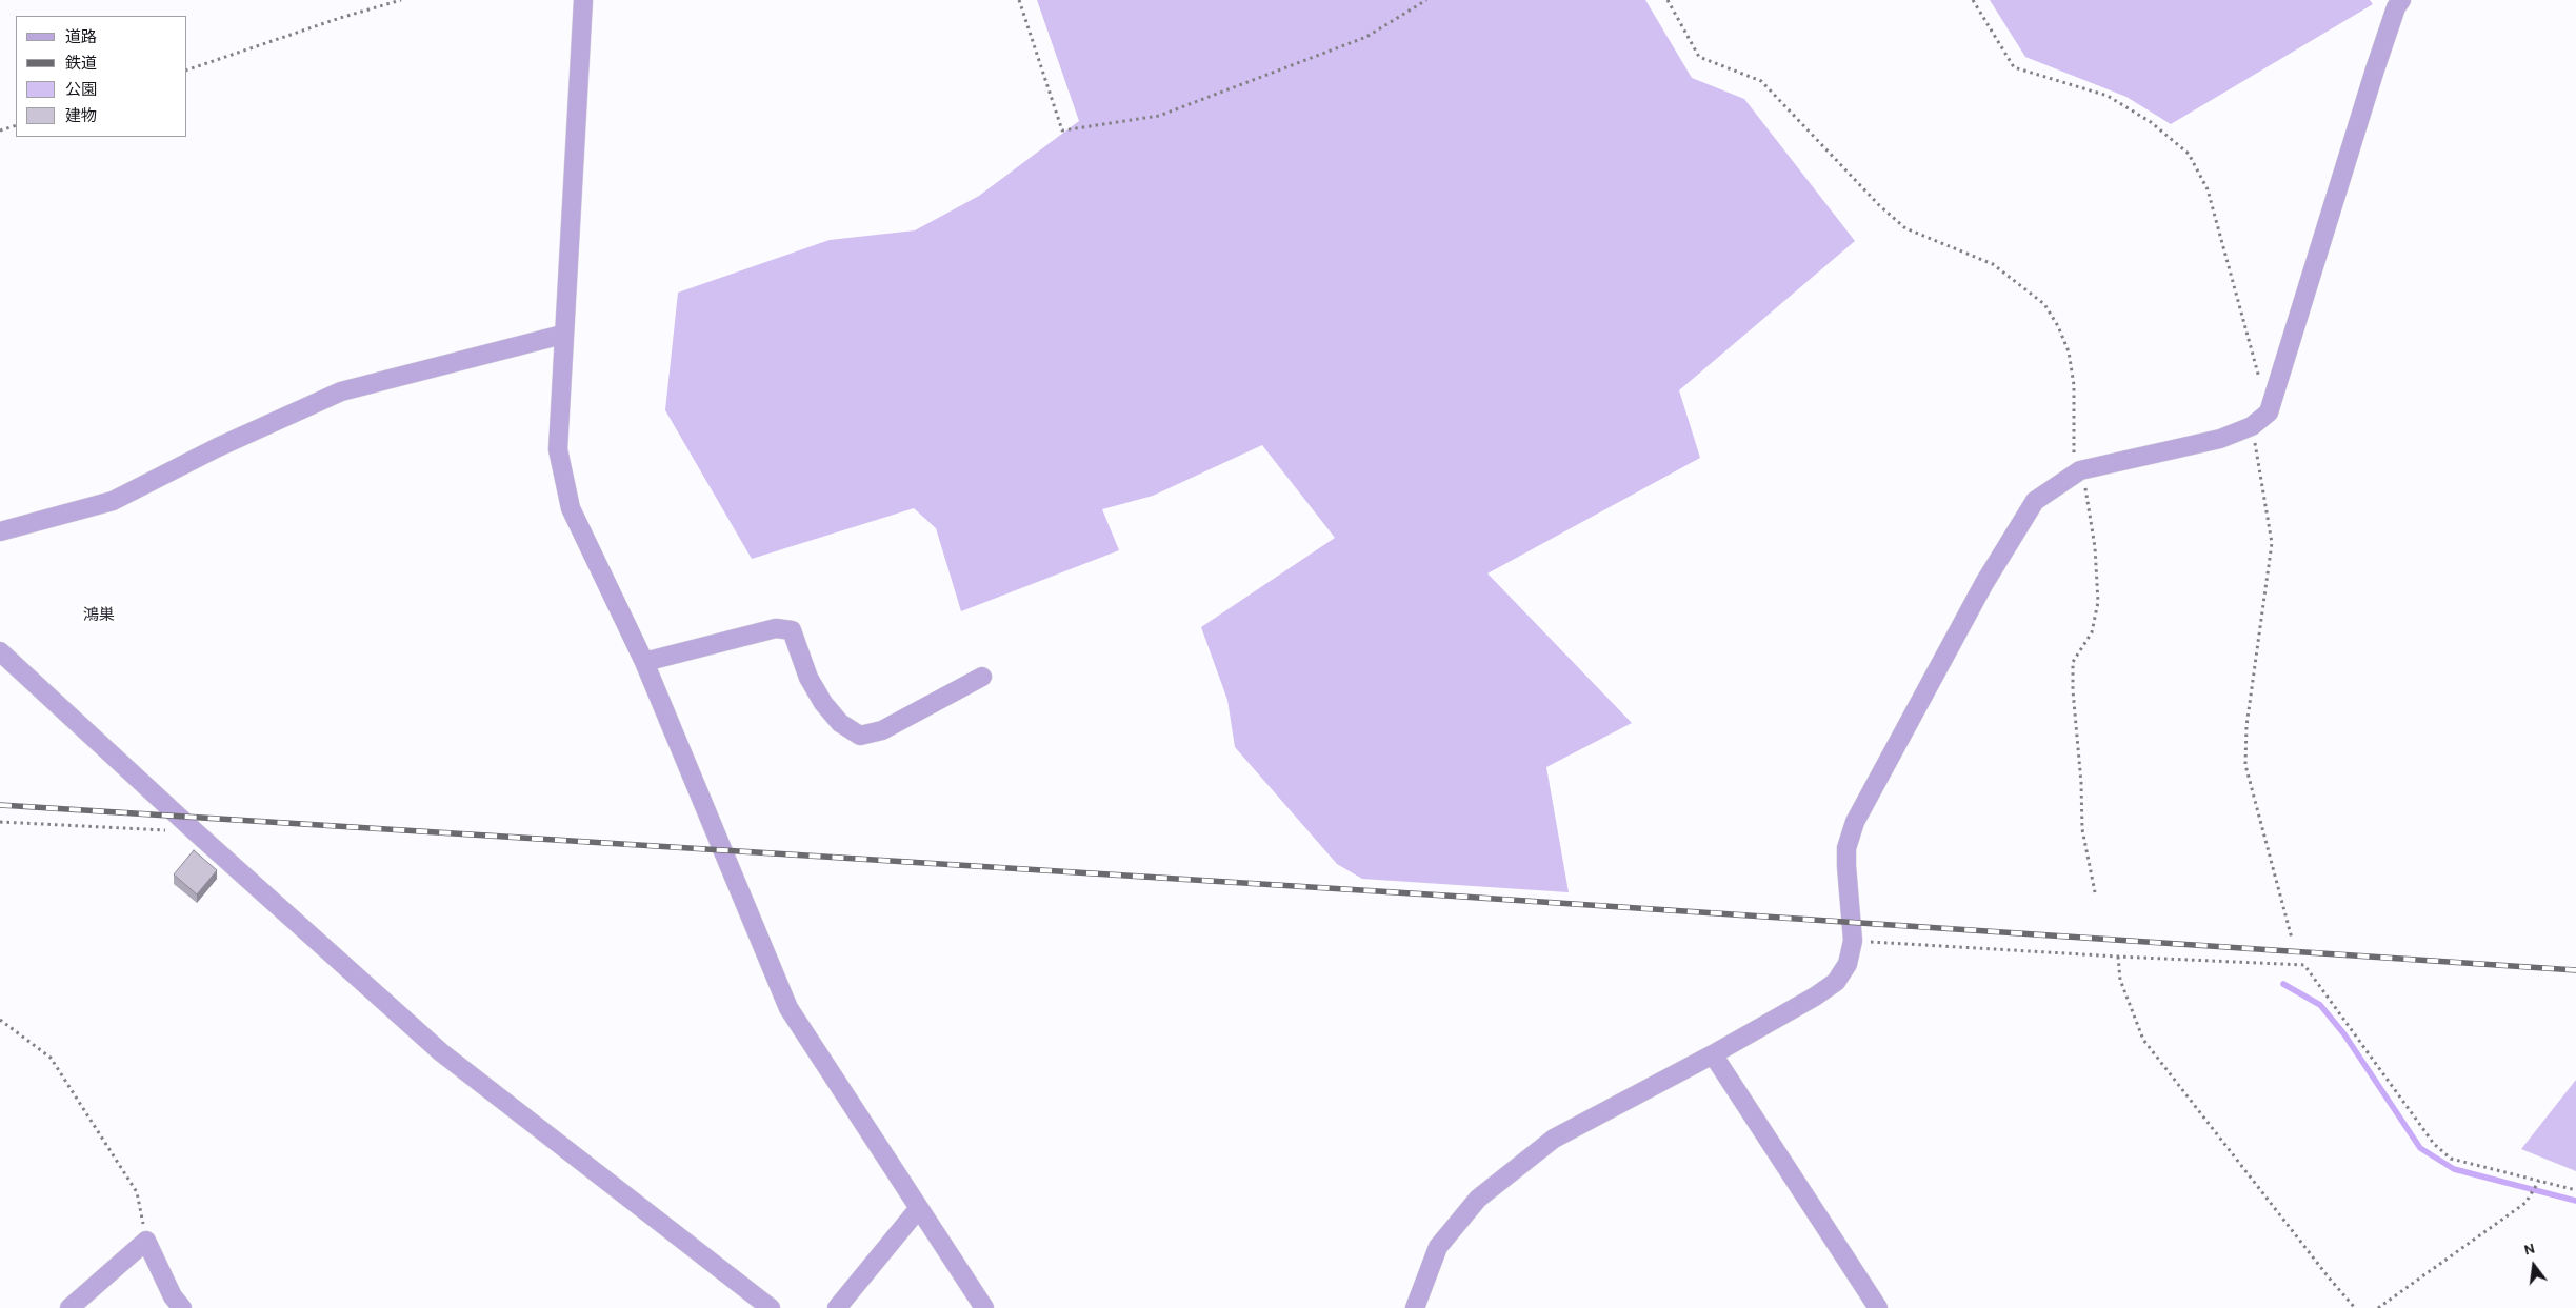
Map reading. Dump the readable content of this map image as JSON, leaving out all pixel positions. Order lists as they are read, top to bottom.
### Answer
{
  "districts": ["鴻巣"],
  "legend": [
    "道路",
    "鉄道",
    "公園",
    "建物"
  ],
  "north": "top"
}
